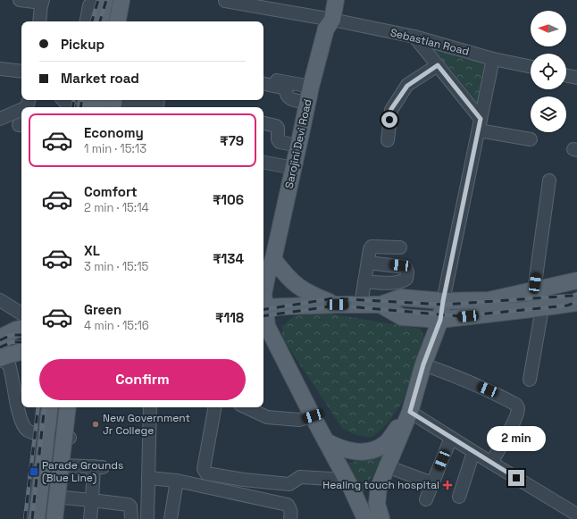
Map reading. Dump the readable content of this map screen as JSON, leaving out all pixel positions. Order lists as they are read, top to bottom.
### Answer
{
  "streets": {
    "main road": ["Sarojini Devi Road"],
    "street": ["Sebastian Road"]
  },
  "crossings": [
    ["Sebastian Road", "Sarojini Devi Road"]
  ],
  "places": {
    "other": ["New Government Jr College"],
    "transit": ["Parade Grounds (Blue Line)"],
    "health": ["Healing touch hospital"]
  },
  "north": "left",
  "page": {
    "banner": ["Pickup", "Market road"],
    "list": [
      {
        "name": "Economy",
        "note": "1 min · 15:13",
        "value": "₹79"
      },
      {
        "name": "Comfort",
        "note": "2 min · 15:14",
        "value": "₹106"
      },
      {
        "name": "XL",
        "note": "3 min · 15:15",
        "value": "₹134"
      },
      {
        "name": "Green",
        "note": "4 min · 15:16",
        "value": "₹118"
      }
    ],
    "buttons": "Confirm",
    "bubble": "2 min"
  }
}
